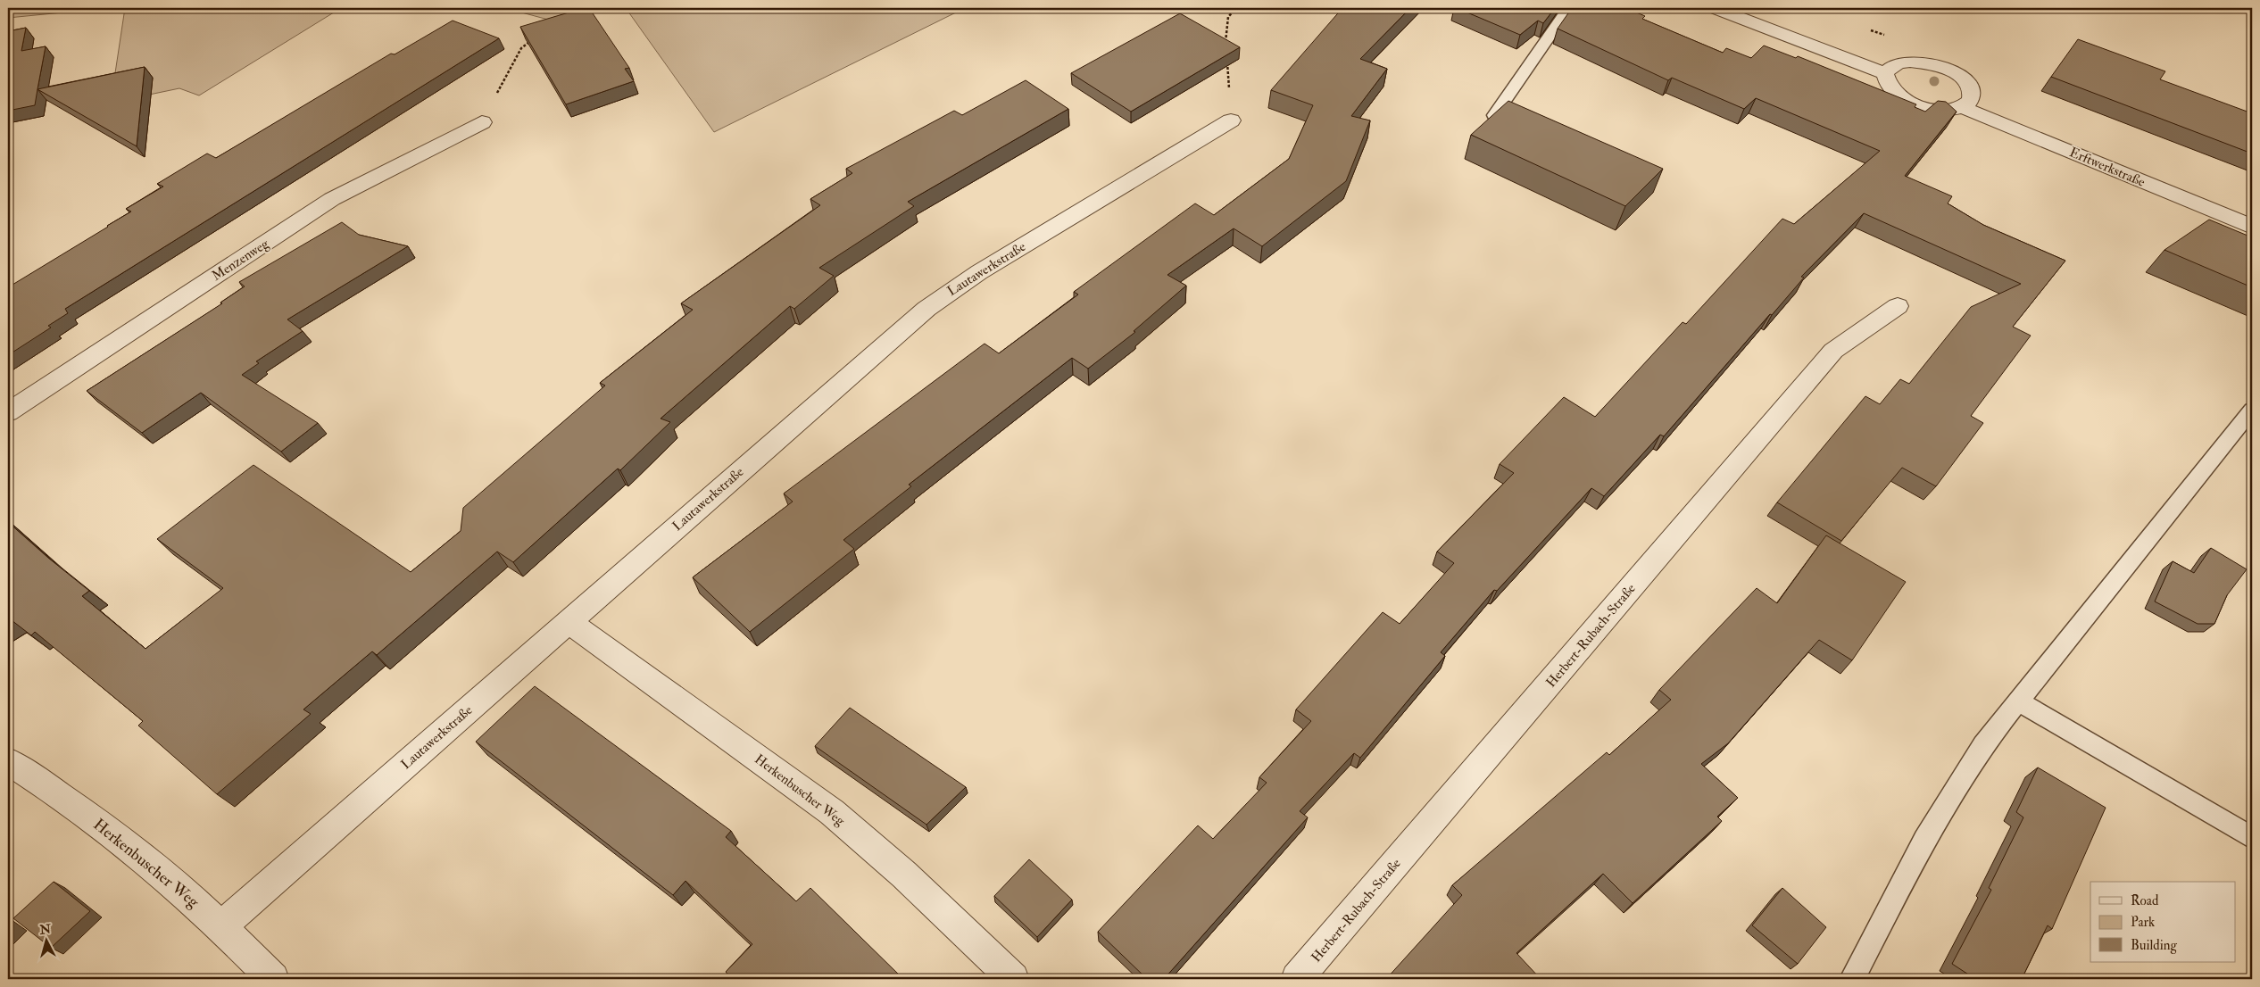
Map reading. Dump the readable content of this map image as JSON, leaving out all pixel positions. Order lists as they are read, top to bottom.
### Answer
{
  "streets": {
    "street": [
      "Erftwerkstraße",
      "Menzenweg",
      "Lautawerkstraße",
      "Herbert-Rubach-Straße",
      "Herkenbuscher Weg"
    ]
  },
  "crossings": [
    ["Lautawerkstraße", "Herkenbuscher Weg"]
  ],
  "legend": ["Road", "Park", "Building"],
  "north": "top"
}
